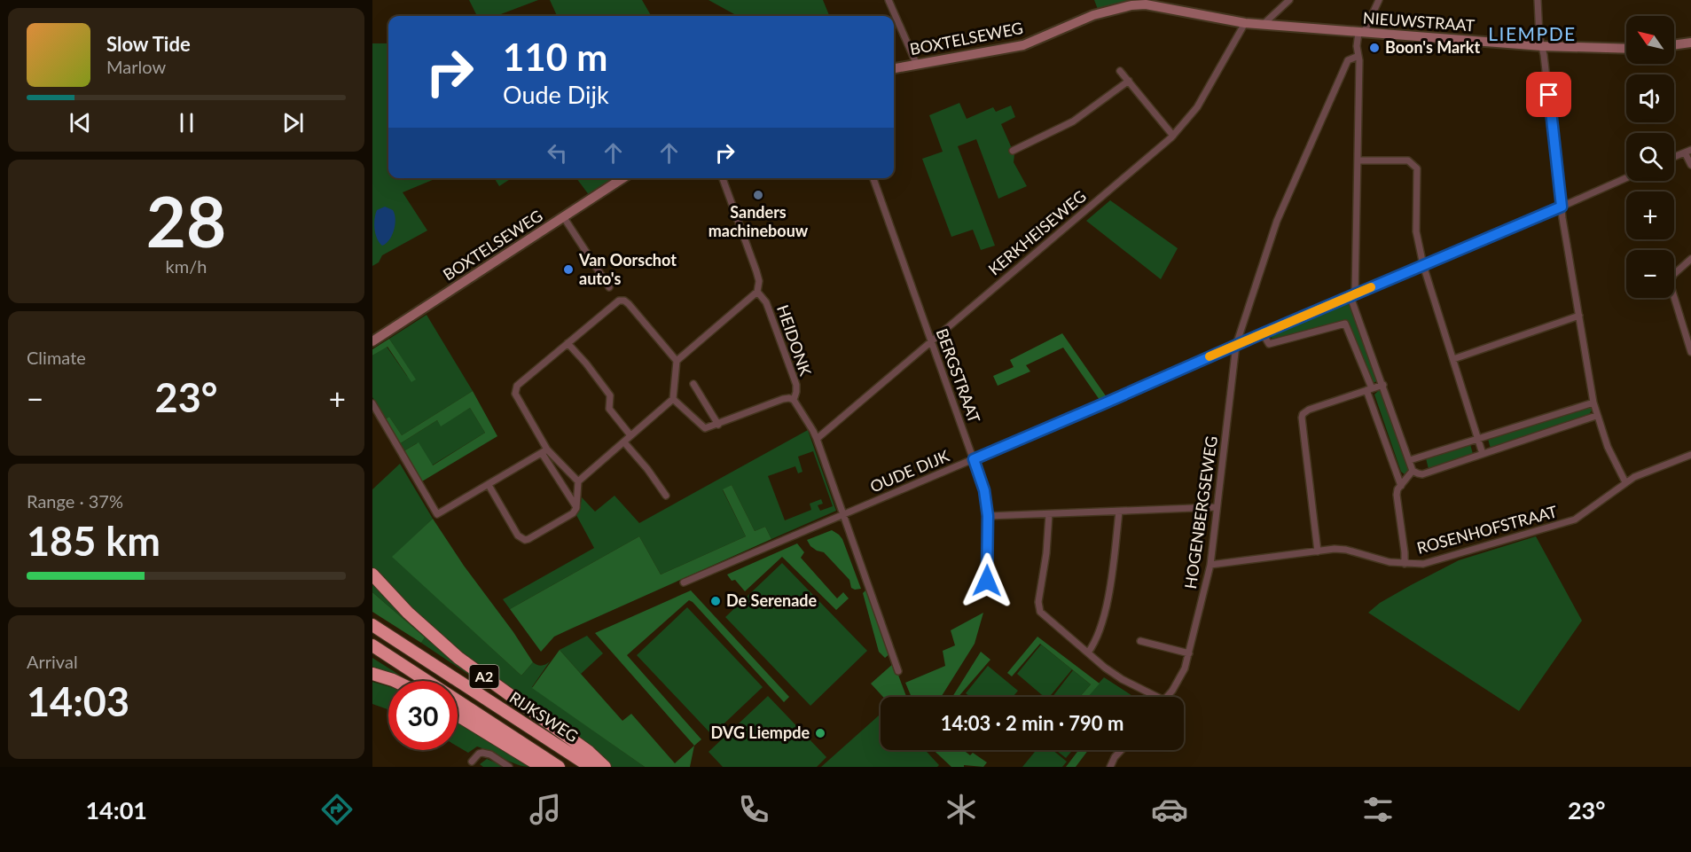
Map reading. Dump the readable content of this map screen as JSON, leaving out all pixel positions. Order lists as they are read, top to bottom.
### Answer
{
  "streets": {
    "highway": ["A2", "RIJKSWEG"],
    "street": [
      "NIEUWSTRAAT",
      "BOXTELSEWEG",
      "KERKHEISEWEG",
      "HEIDONK",
      "BERGSTRAAT",
      "OUDE DIJK",
      "HOGENBERGSEWEG",
      "ROSENHOFSTRAAT"
    ]
  },
  "crossings": [
    ["NIEUWSTRAAT", "BOXTELSEWEG"],
    ["BOXTELSEWEG", "KERKHEISEWEG"],
    ["KERKHEISEWEG", "HEIDONK"],
    ["KERKHEISEWEG", "BERGSTRAAT"],
    ["HEIDONK", "OUDE DIJK"],
    ["BERGSTRAAT", "OUDE DIJK"],
    ["OUDE DIJK", "HOGENBERGSEWEG"],
    ["HOGENBERGSEWEG", "ROSENHOFSTRAAT"]
  ],
  "districts": ["LIEMPDE"],
  "places": [
    "Boon's Markt",
    "Sanders machinebouw",
    "Van Oorschot auto's",
    "De Serenade",
    "DVG Liempde"
  ],
  "north": "top left",
  "page": {
    "map_buttons": ["+", "−"],
    "turn": ["110 m", "Oude Dijk"],
    "song": ["Slow Tide", "Marlow"],
    "tile": [
      ["28", "km/h"],
      "Climate",
      ["Range · 37%", "185 km"],
      ["Arrival", "14:03"]
    ],
    "heat": ["−", "23°", "+"],
    "limit": "30",
    "trip": "14:03 · 2 min · 790 m",
    "tabs": ["14:01", "23°"]
  }
}
